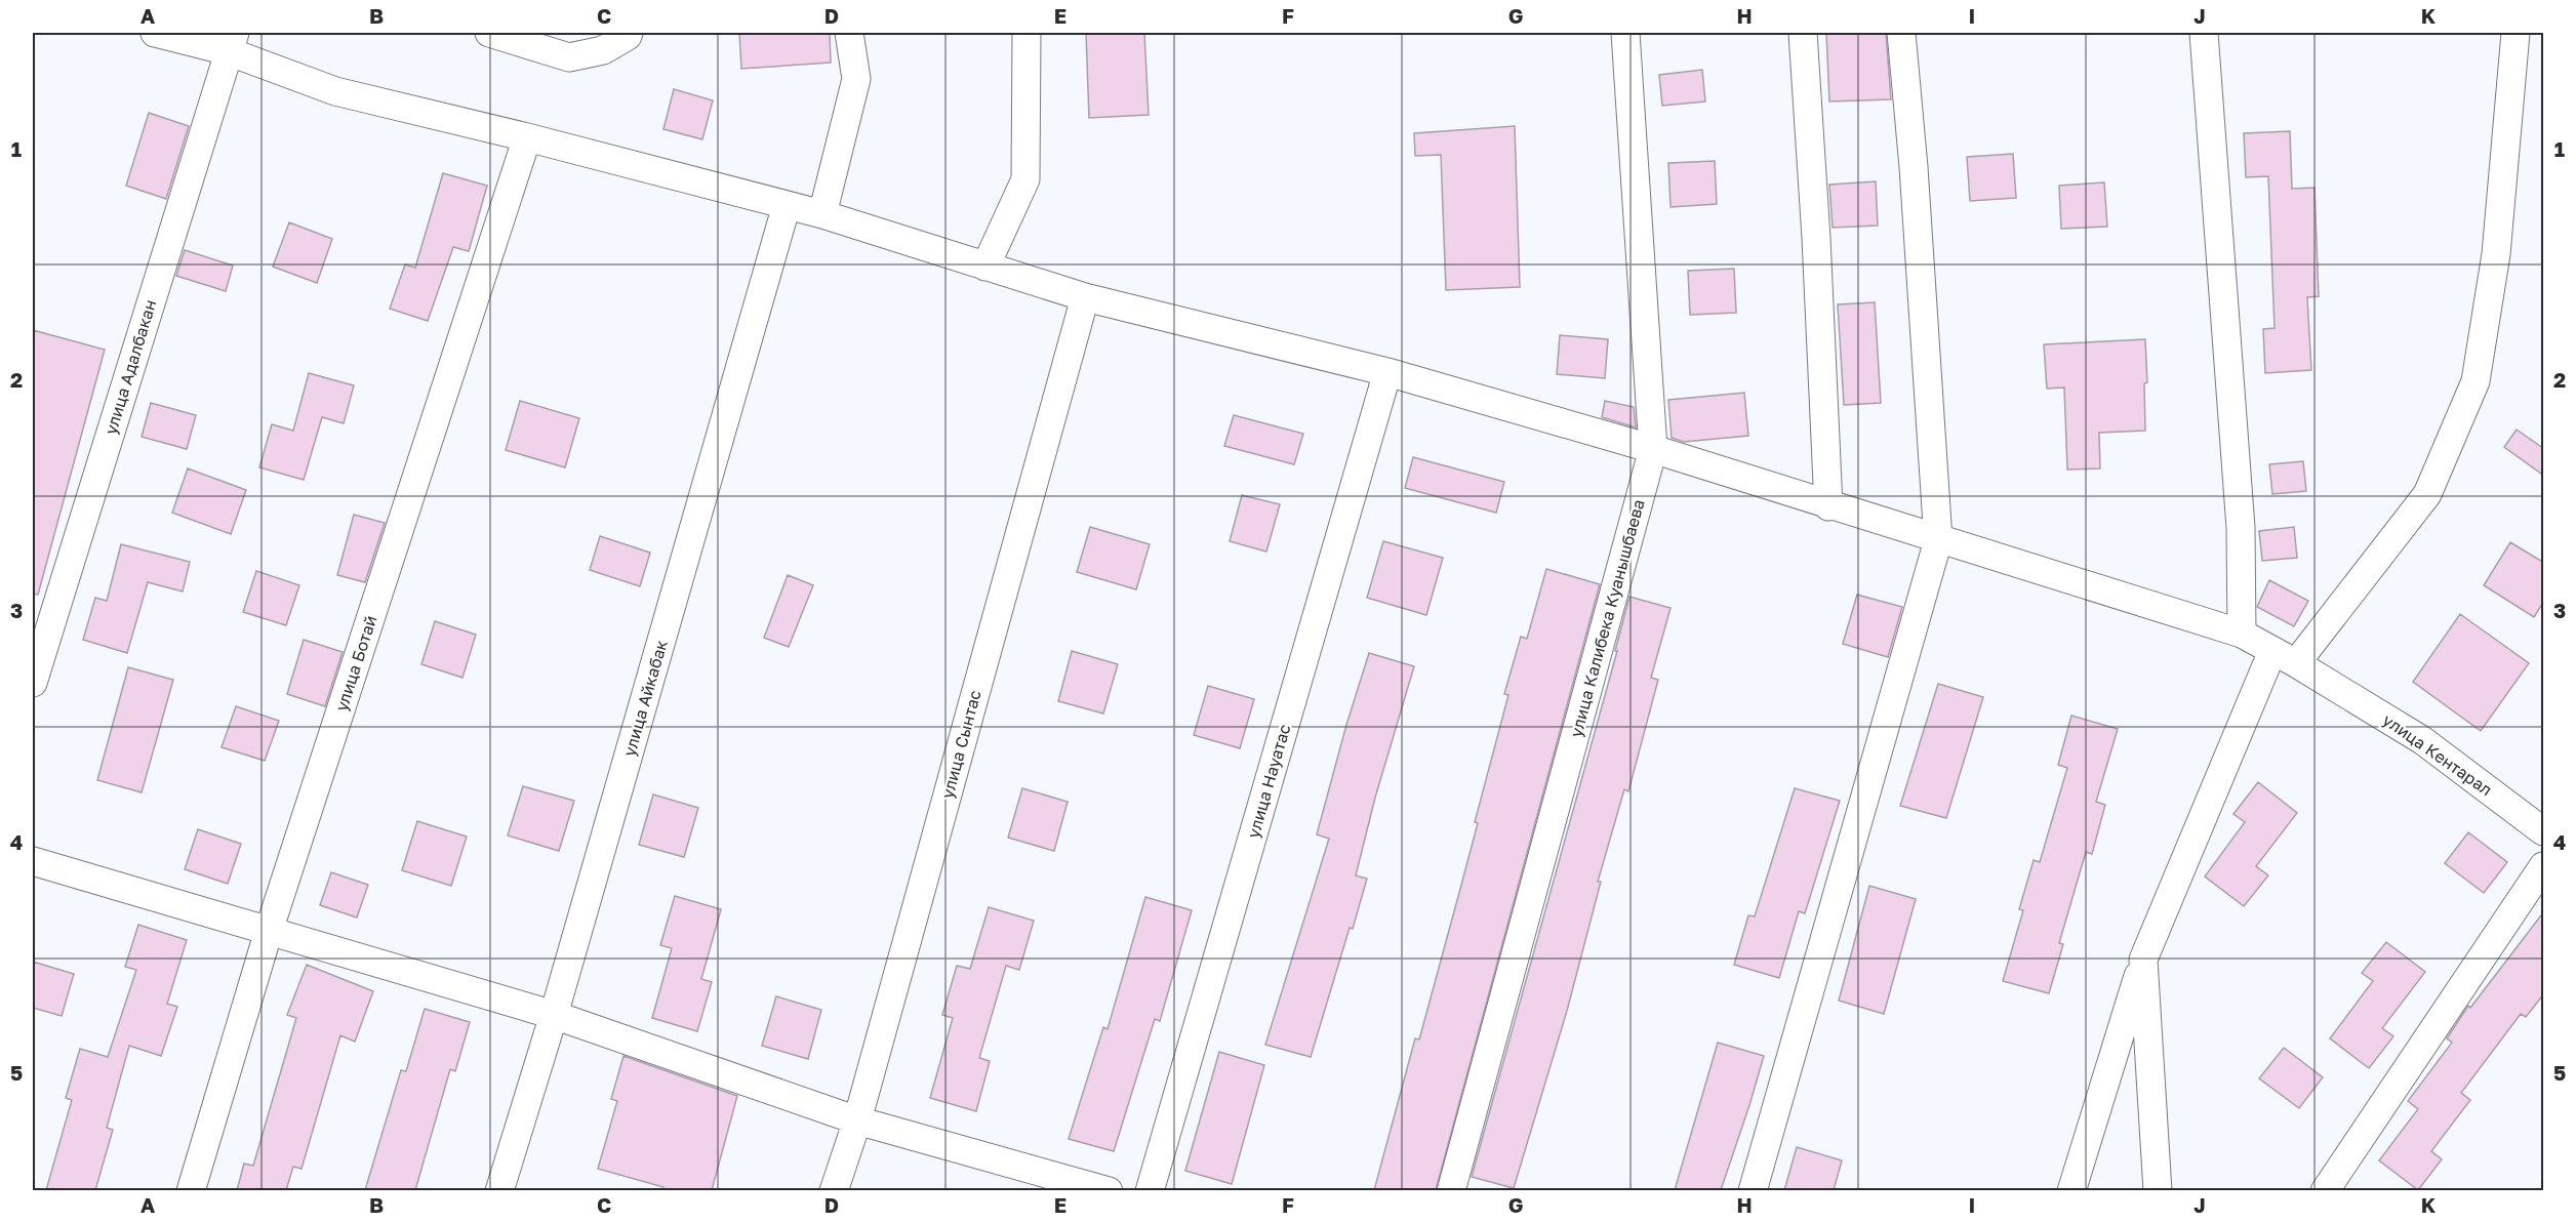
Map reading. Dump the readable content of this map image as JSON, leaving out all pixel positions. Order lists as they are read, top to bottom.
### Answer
{
  "streets": {
    "street": [
      "улица Адалбакан",
      "улица Калибека Куанышбаева",
      "улица Ботай",
      "улица Айкабак",
      "улица Сынтас",
      "улица Кентарал",
      "улица Науатас"
    ]
  },
  "crossings": [
    ["улица Адалбакан", "улица Кентарал"],
    ["улица Калибека Куанышбаева", "улица Кентарал"],
    ["улица Ботай", "улица Кентарал"],
    ["улица Айкабак", "улица Кентарал"],
    ["улица Сынтас", "улица Кентарал"],
    ["улица Кентарал", "улица Науатас"]
  ],
  "grid": {
    "columns": [
      "A",
      "B",
      "C",
      "D",
      "E",
      "F",
      "G",
      "H",
      "I",
      "J",
      "K"
    ],
    "rows": [
      "1",
      "2",
      "3",
      "4",
      "5"
    ]
  }
}
